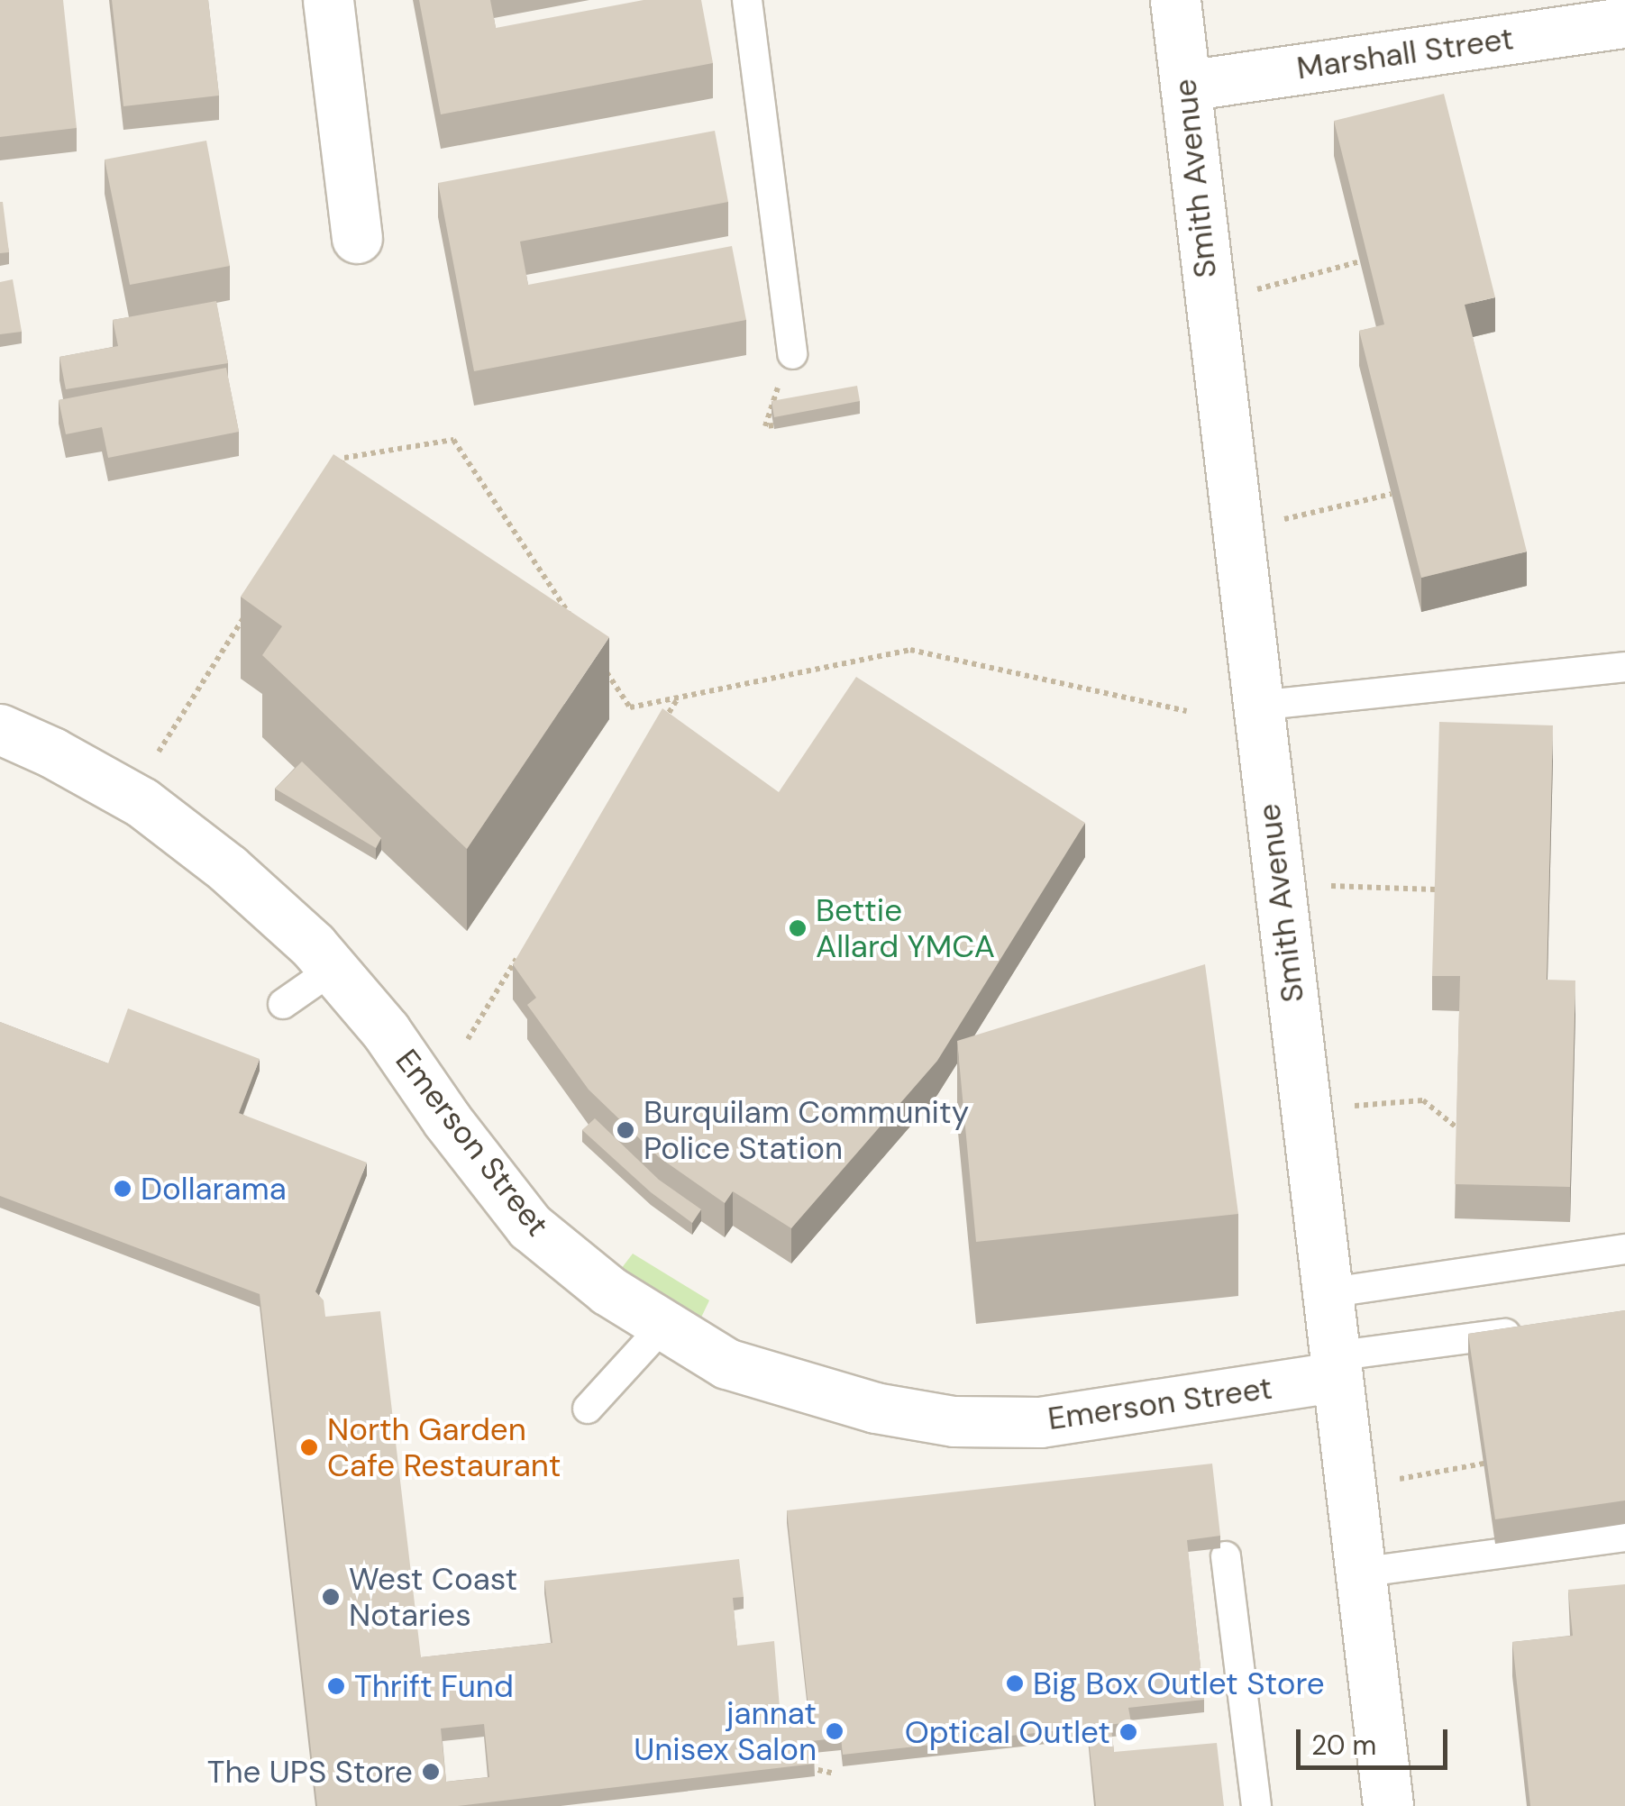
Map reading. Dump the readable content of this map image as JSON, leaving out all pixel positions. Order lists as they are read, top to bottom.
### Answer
{
  "streets": {
    "street": ["Marshall Street", "Smith Avenue", "Emerson Street"]
  },
  "crossings": [
    ["Marshall Street", "Smith Avenue"],
    ["Smith Avenue", "Emerson Street"]
  ],
  "places": [
    "Bettie Allard YMCA",
    "Burquilam Community Police Station",
    "Dollarama",
    "North Garden Cafe Restaurant",
    "West Coast Notaries",
    "Big Box Outlet Store",
    "Thrift Fund",
    "jannat Unisex Salon",
    "Optical Outlet",
    "The UPS Store"
  ],
  "scale_bar": "20 m"
}
